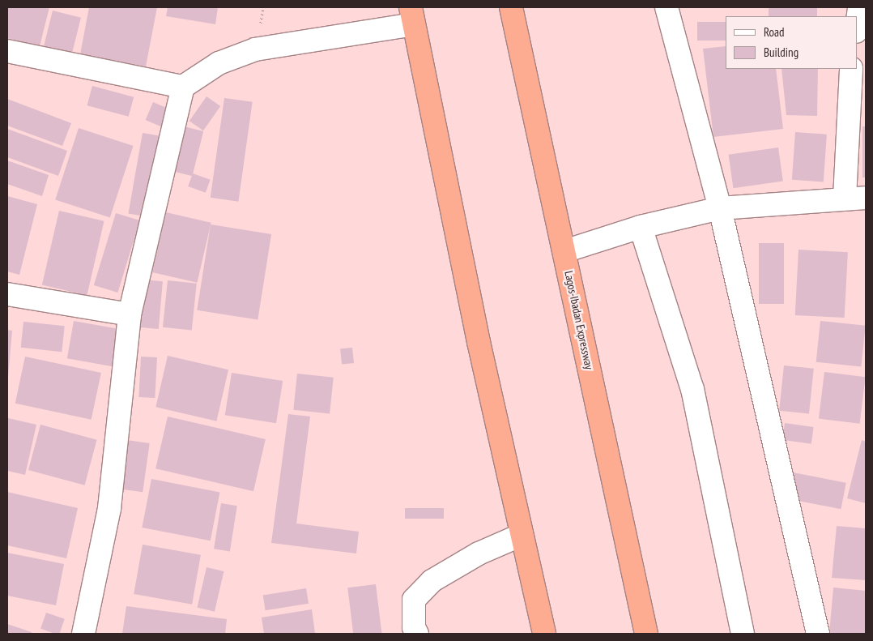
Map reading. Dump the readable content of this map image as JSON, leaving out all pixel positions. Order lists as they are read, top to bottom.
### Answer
{
  "streets": {
    "highway": ["Lagos-Ibadan Expressway"]
  },
  "legend": ["Road", "Building"]
}
